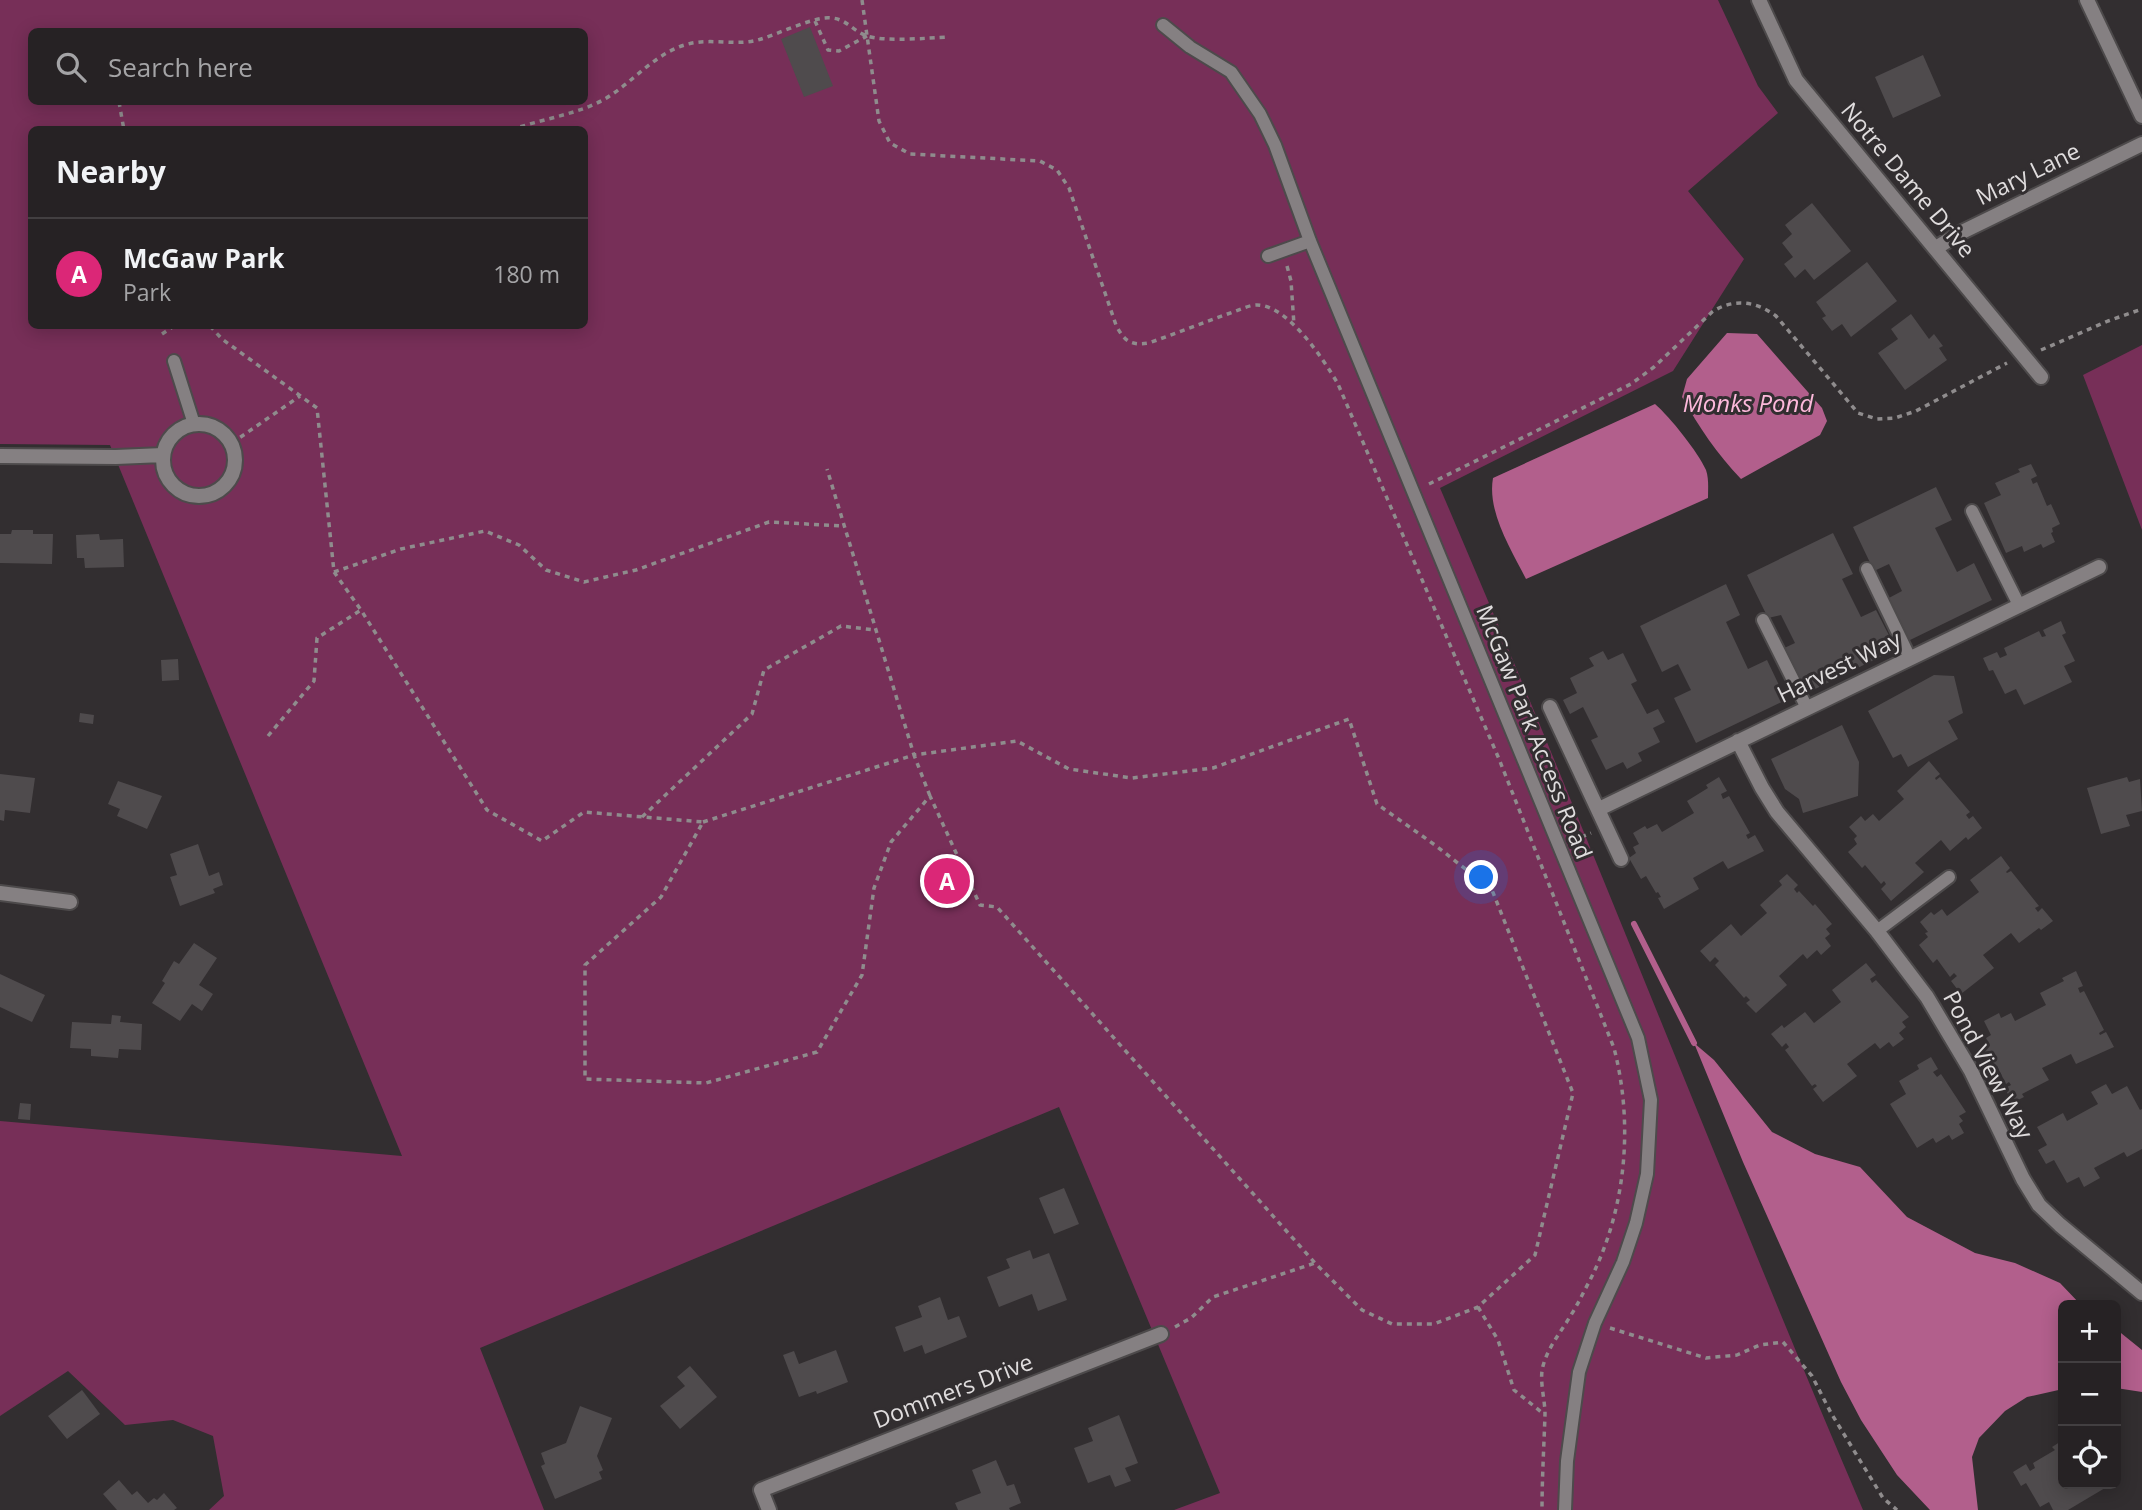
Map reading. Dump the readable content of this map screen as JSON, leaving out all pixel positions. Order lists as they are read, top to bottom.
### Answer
{
  "streets": {
    "street": [
      "Mary Lane",
      "Notre Dame Drive",
      "Harvest Way",
      "Pond View Way",
      "Dommers Drive"
    ],
    "lane": ["McGaw Park Access Road"]
  },
  "crossings": [
    ["Mary Lane", "Notre Dame Drive"],
    ["Harvest Way", "Pond View Way"]
  ],
  "water": ["Monks Pond"],
  "page": {
    "search": "Search here",
    "heading": "Nearby",
    "list": [
      {
        "mark": "A",
        "name": "McGaw Park",
        "note": "Park",
        "value": "180 m"
      }
    ],
    "pins": "A",
    "map_buttons": ["+", "−"]
  }
}
